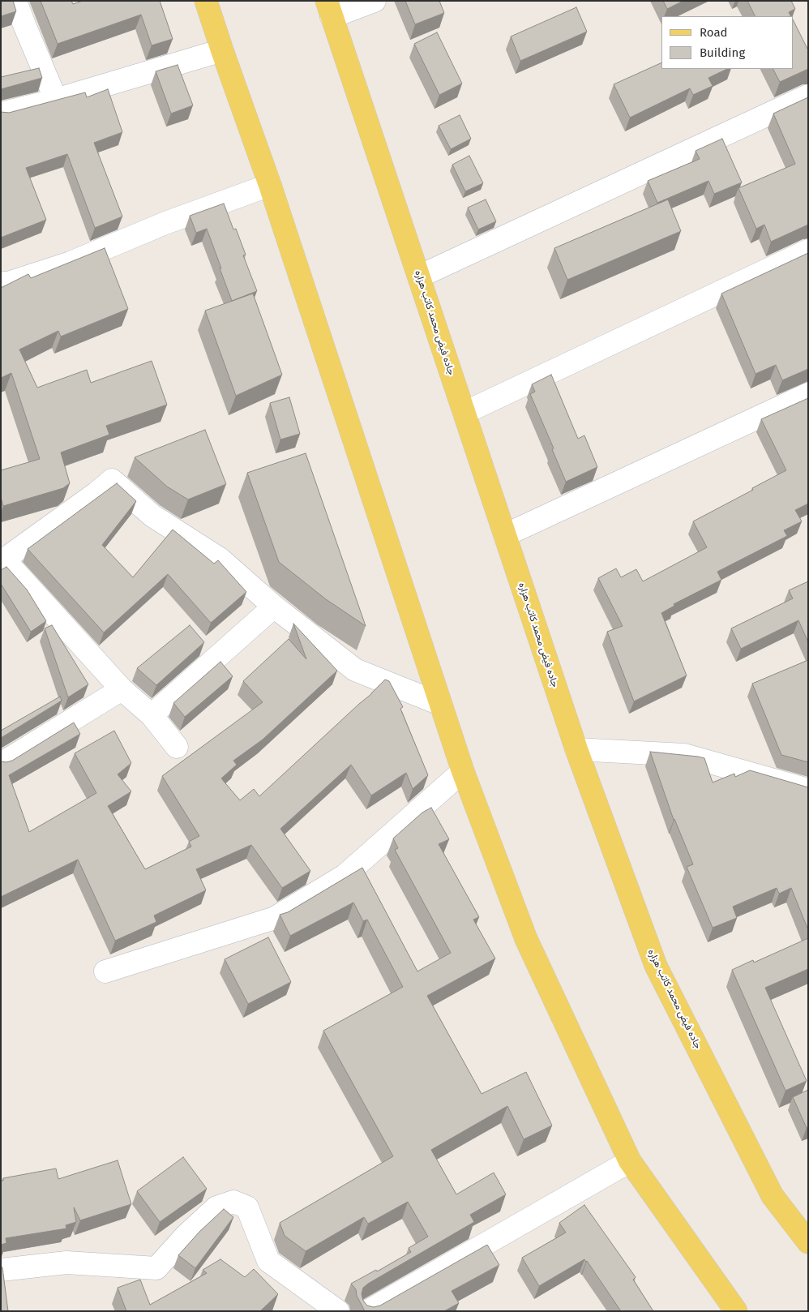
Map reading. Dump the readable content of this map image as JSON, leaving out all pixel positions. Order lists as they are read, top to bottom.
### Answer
{
  "streets": {
    "main road": ["جاده فیض محمد کاتب هزاره"]
  },
  "legend": ["Road", "Building"]
}
